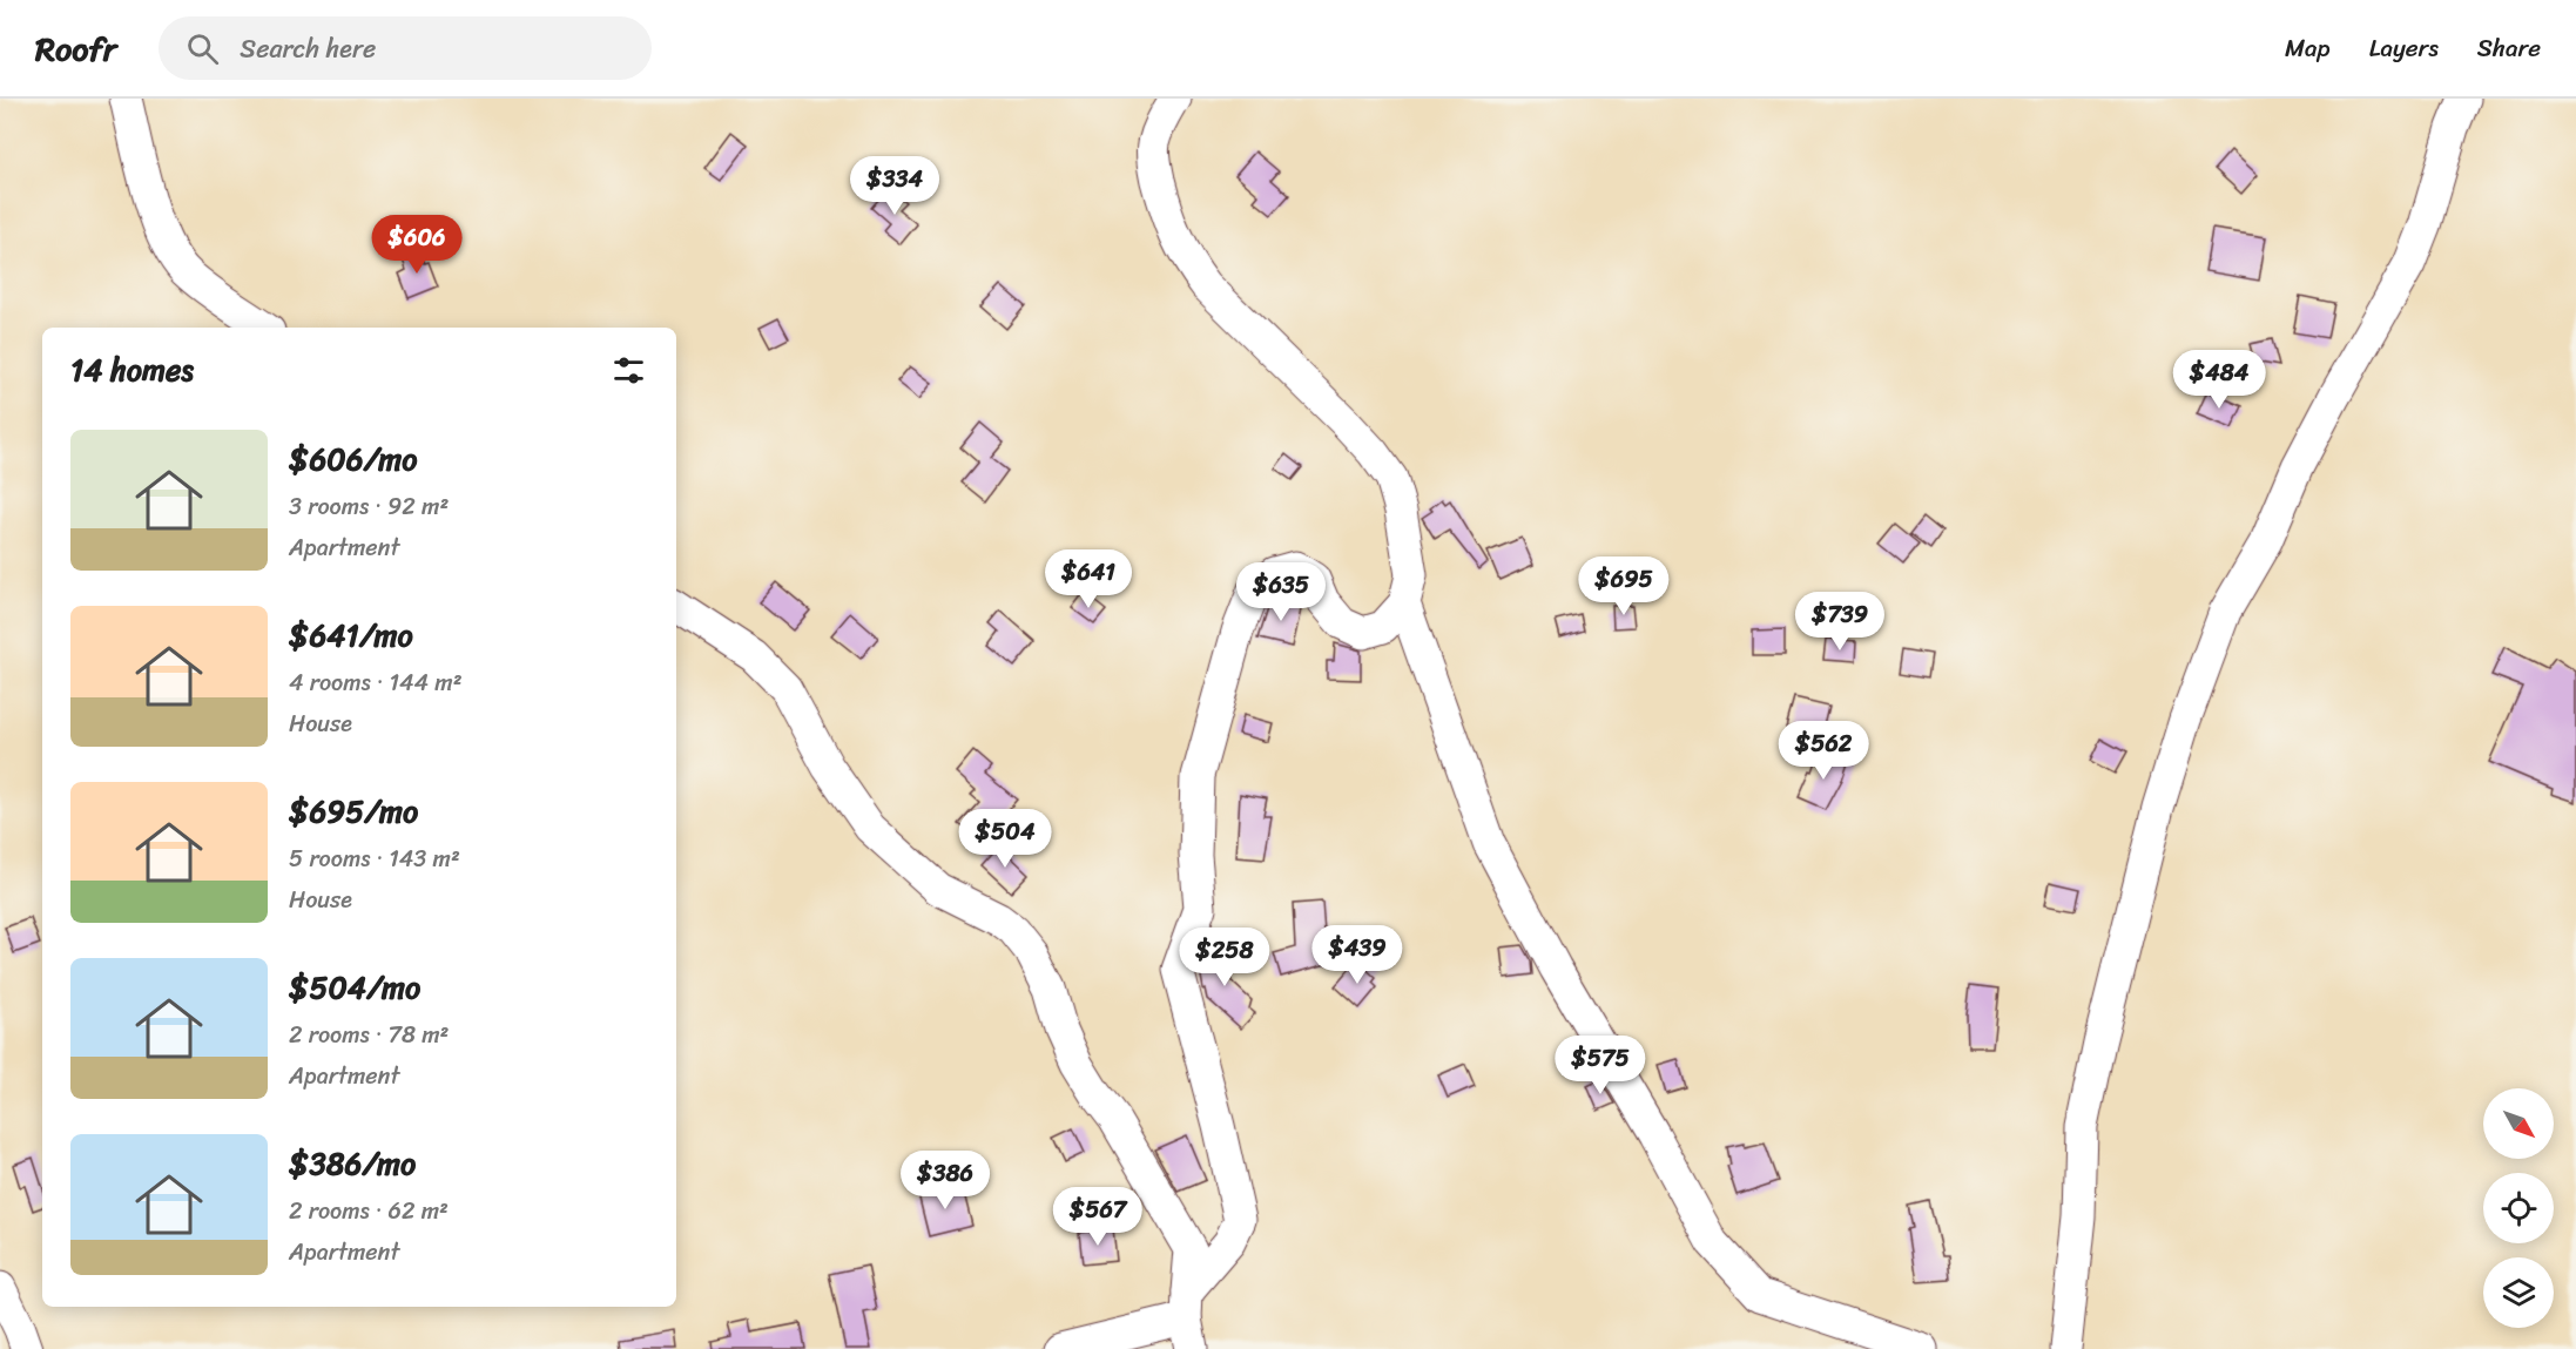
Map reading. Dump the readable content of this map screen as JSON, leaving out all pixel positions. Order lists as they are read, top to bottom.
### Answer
{
  "north": "bottom right",
  "page": {
    "header": "Roofr",
    "search": "Search here",
    "nav": ["Map", "Layers", "Share"],
    "price": [
      "$334",
      "$606",
      "$484",
      "$641",
      "$695",
      "$635",
      "$739",
      "$562",
      "$504",
      "$439",
      "$258",
      "$575",
      "$386",
      "$567"
    ],
    "heading": "14 homes",
    "list": [
      {
        "name": "$606/mo",
        "note": "3 rooms · 92 m² · Apartment"
      },
      {
        "name": "$641/mo",
        "note": "4 rooms · 144 m² · House"
      },
      {
        "name": "$695/mo",
        "note": "5 rooms · 143 m² · House"
      },
      {
        "name": "$504/mo",
        "note": "2 rooms · 78 m² · Apartment"
      },
      {
        "name": "$386/mo",
        "note": "2 rooms · 62 m² · Apartment"
      }
    ]
  }
}
